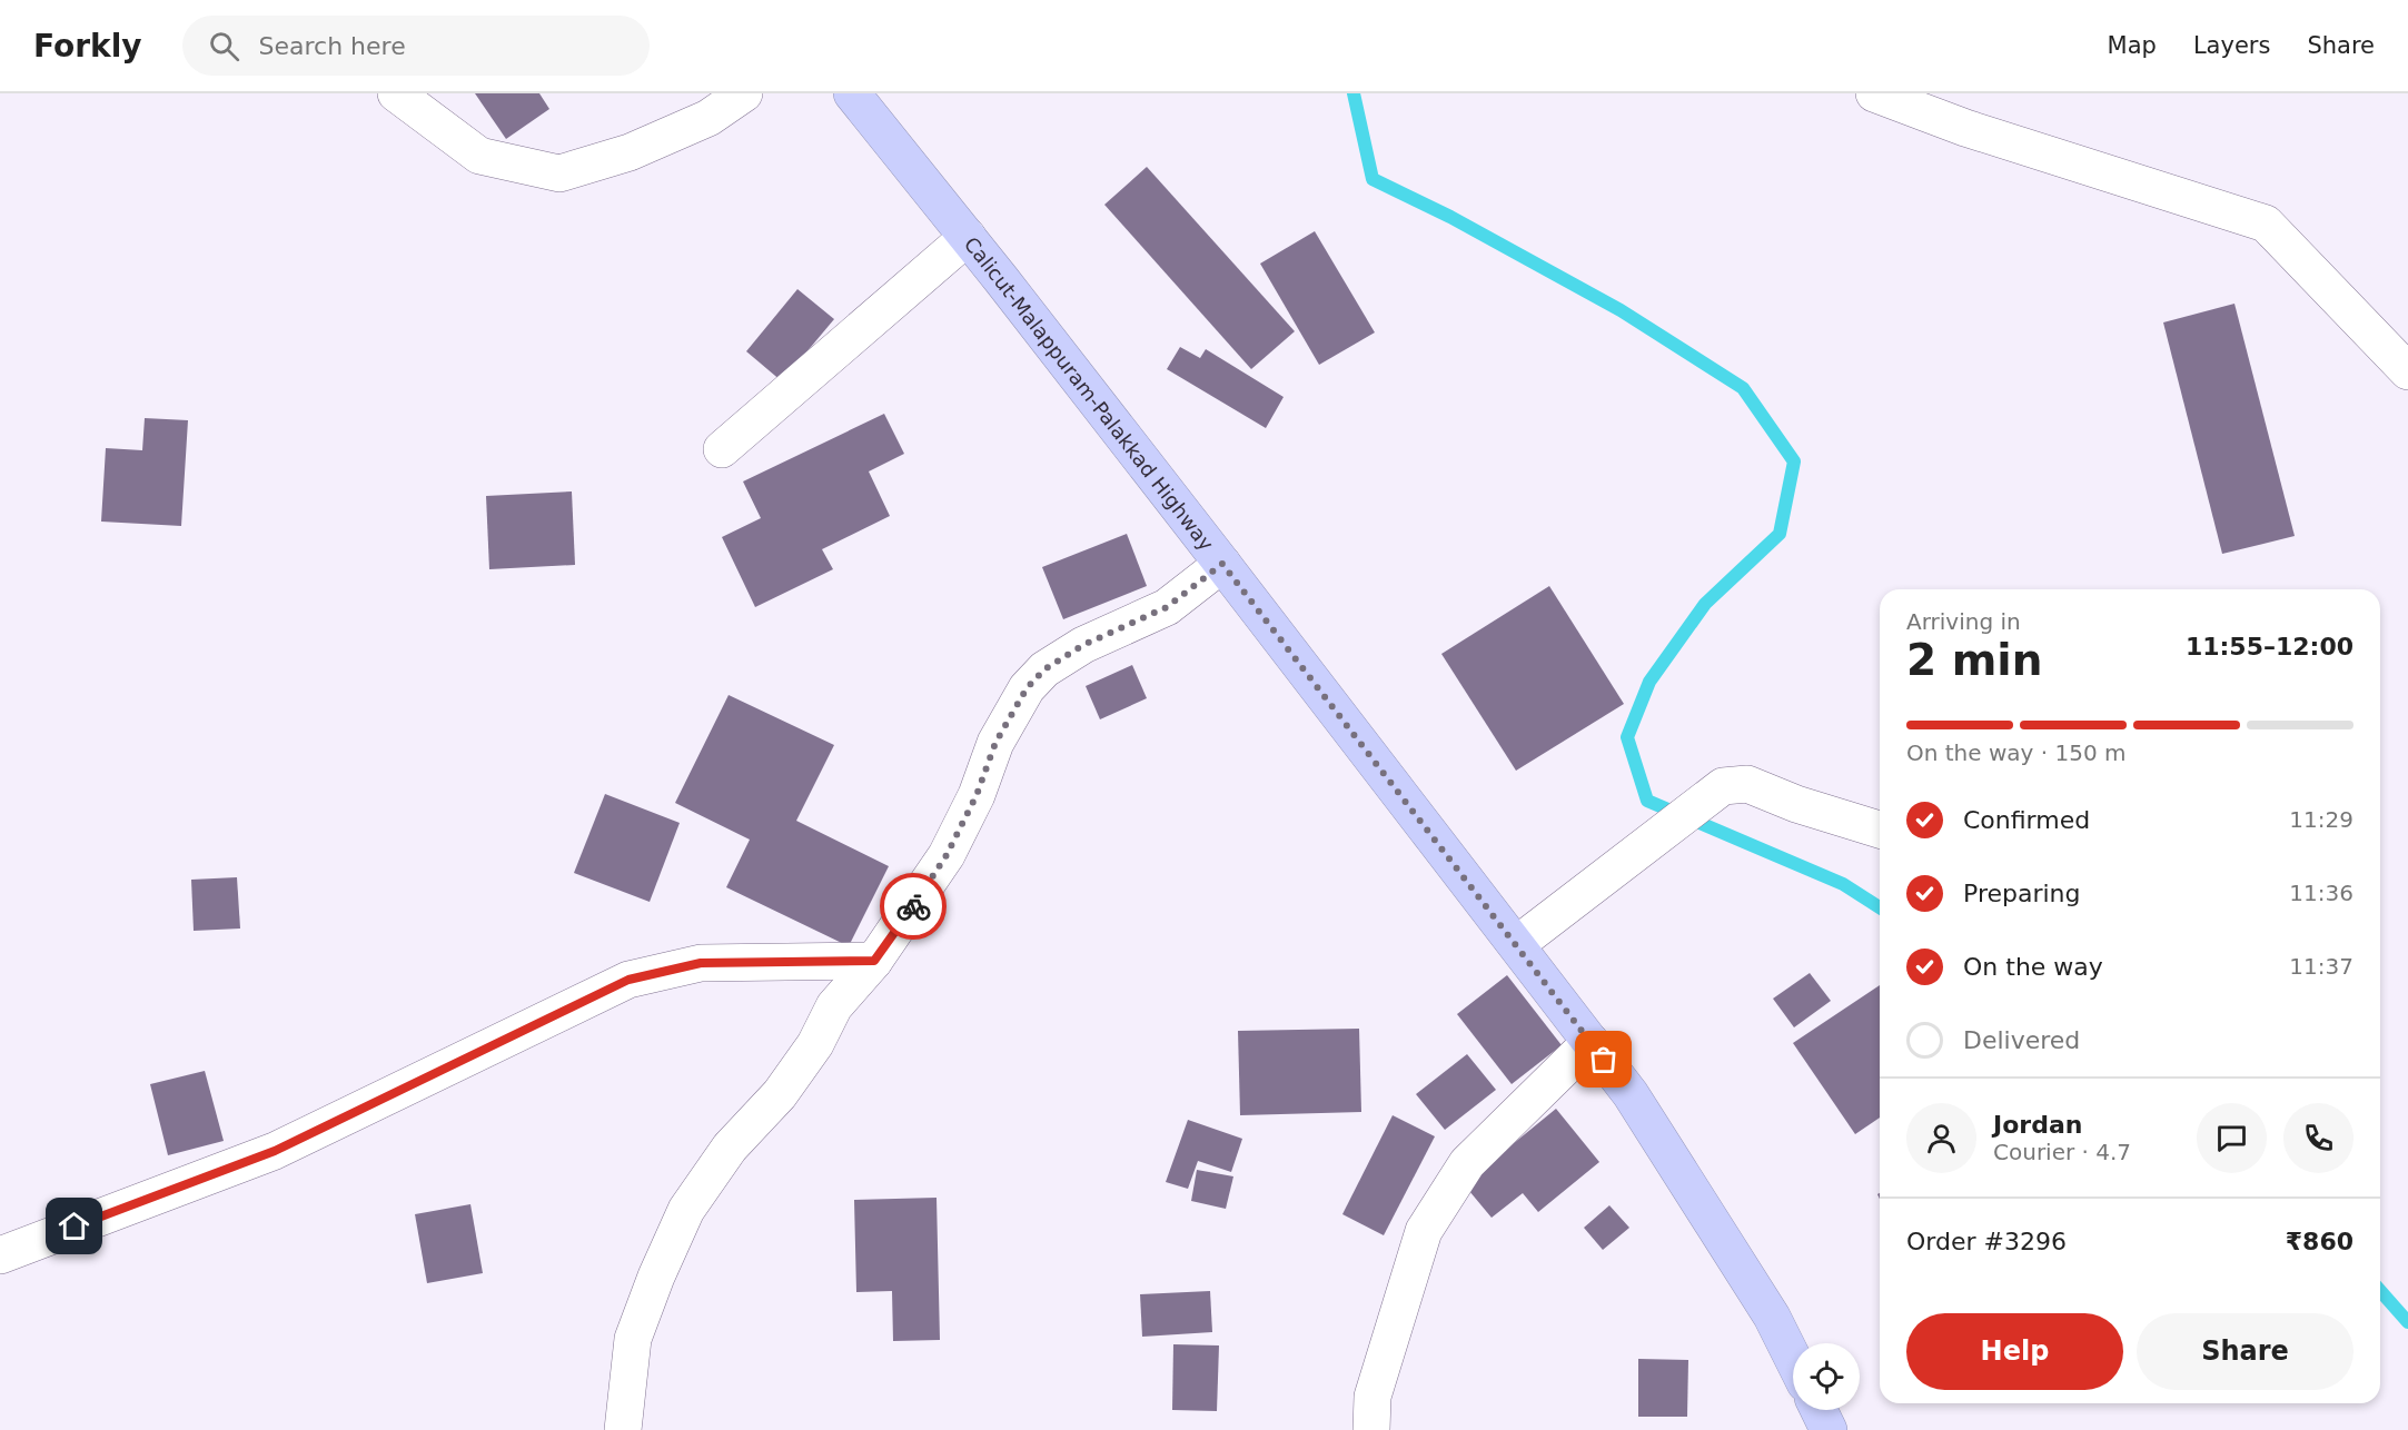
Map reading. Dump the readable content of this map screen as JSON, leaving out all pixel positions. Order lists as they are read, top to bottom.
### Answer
{
  "streets": {
    "highway": ["Calicut-Malappuram-Palakkad Highway"]
  },
  "page": {
    "header": "Forkly",
    "search": "Search here",
    "nav": ["Map", "Layers", "Share"],
    "heading": ["2 min", "Arriving in", "11:55–12:00"],
    "panel": [
      "Jordan",
      "Courier · 4.7",
      "Order #3296",
      "₹860"
    ],
    "bar": "On the way · 150 m",
    "list": [
      ["Confirmed", "11:29"],
      ["Preparing", "11:36"],
      ["On the way", "11:37"],
      "Delivered"
    ],
    "buttons": ["Help", "Share"]
  }
}
